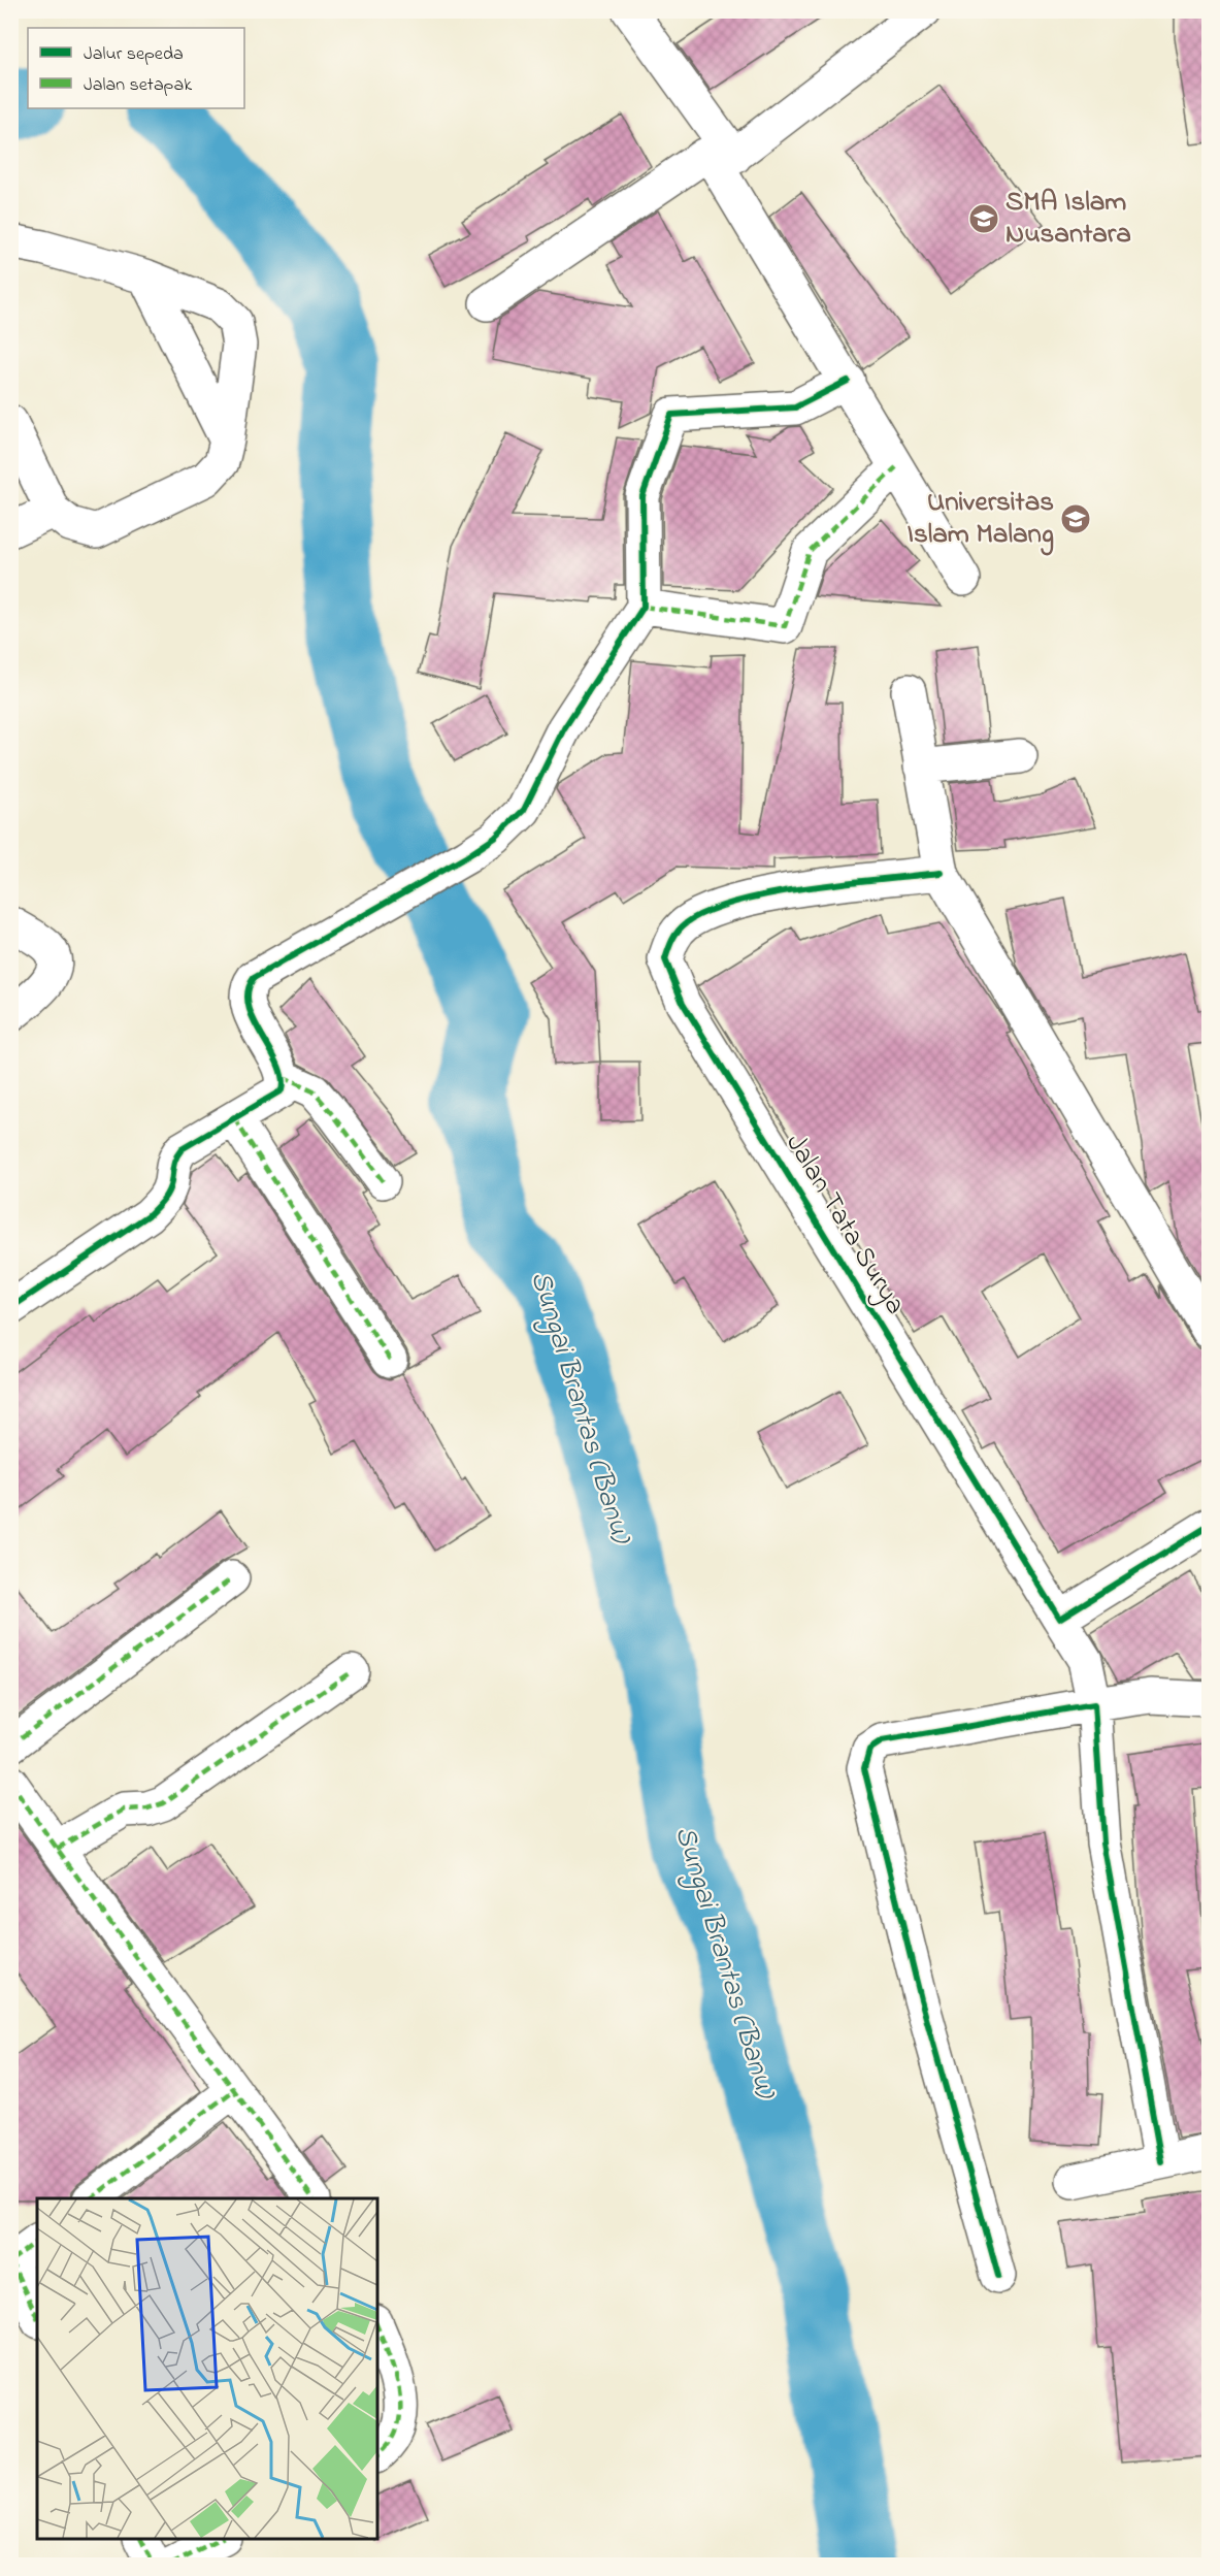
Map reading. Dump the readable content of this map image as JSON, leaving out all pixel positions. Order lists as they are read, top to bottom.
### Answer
{
  "streets": {
    "street": ["Jalan Tata Surya"]
  },
  "water": ["Sungai Brantas (Banu)"],
  "places": {
    "school or university": ["SMA Islam Nusantara", "Universitas Islam Malang"]
  },
  "legend": ["Jalur sepeda", "Jalan setapak"]
}
